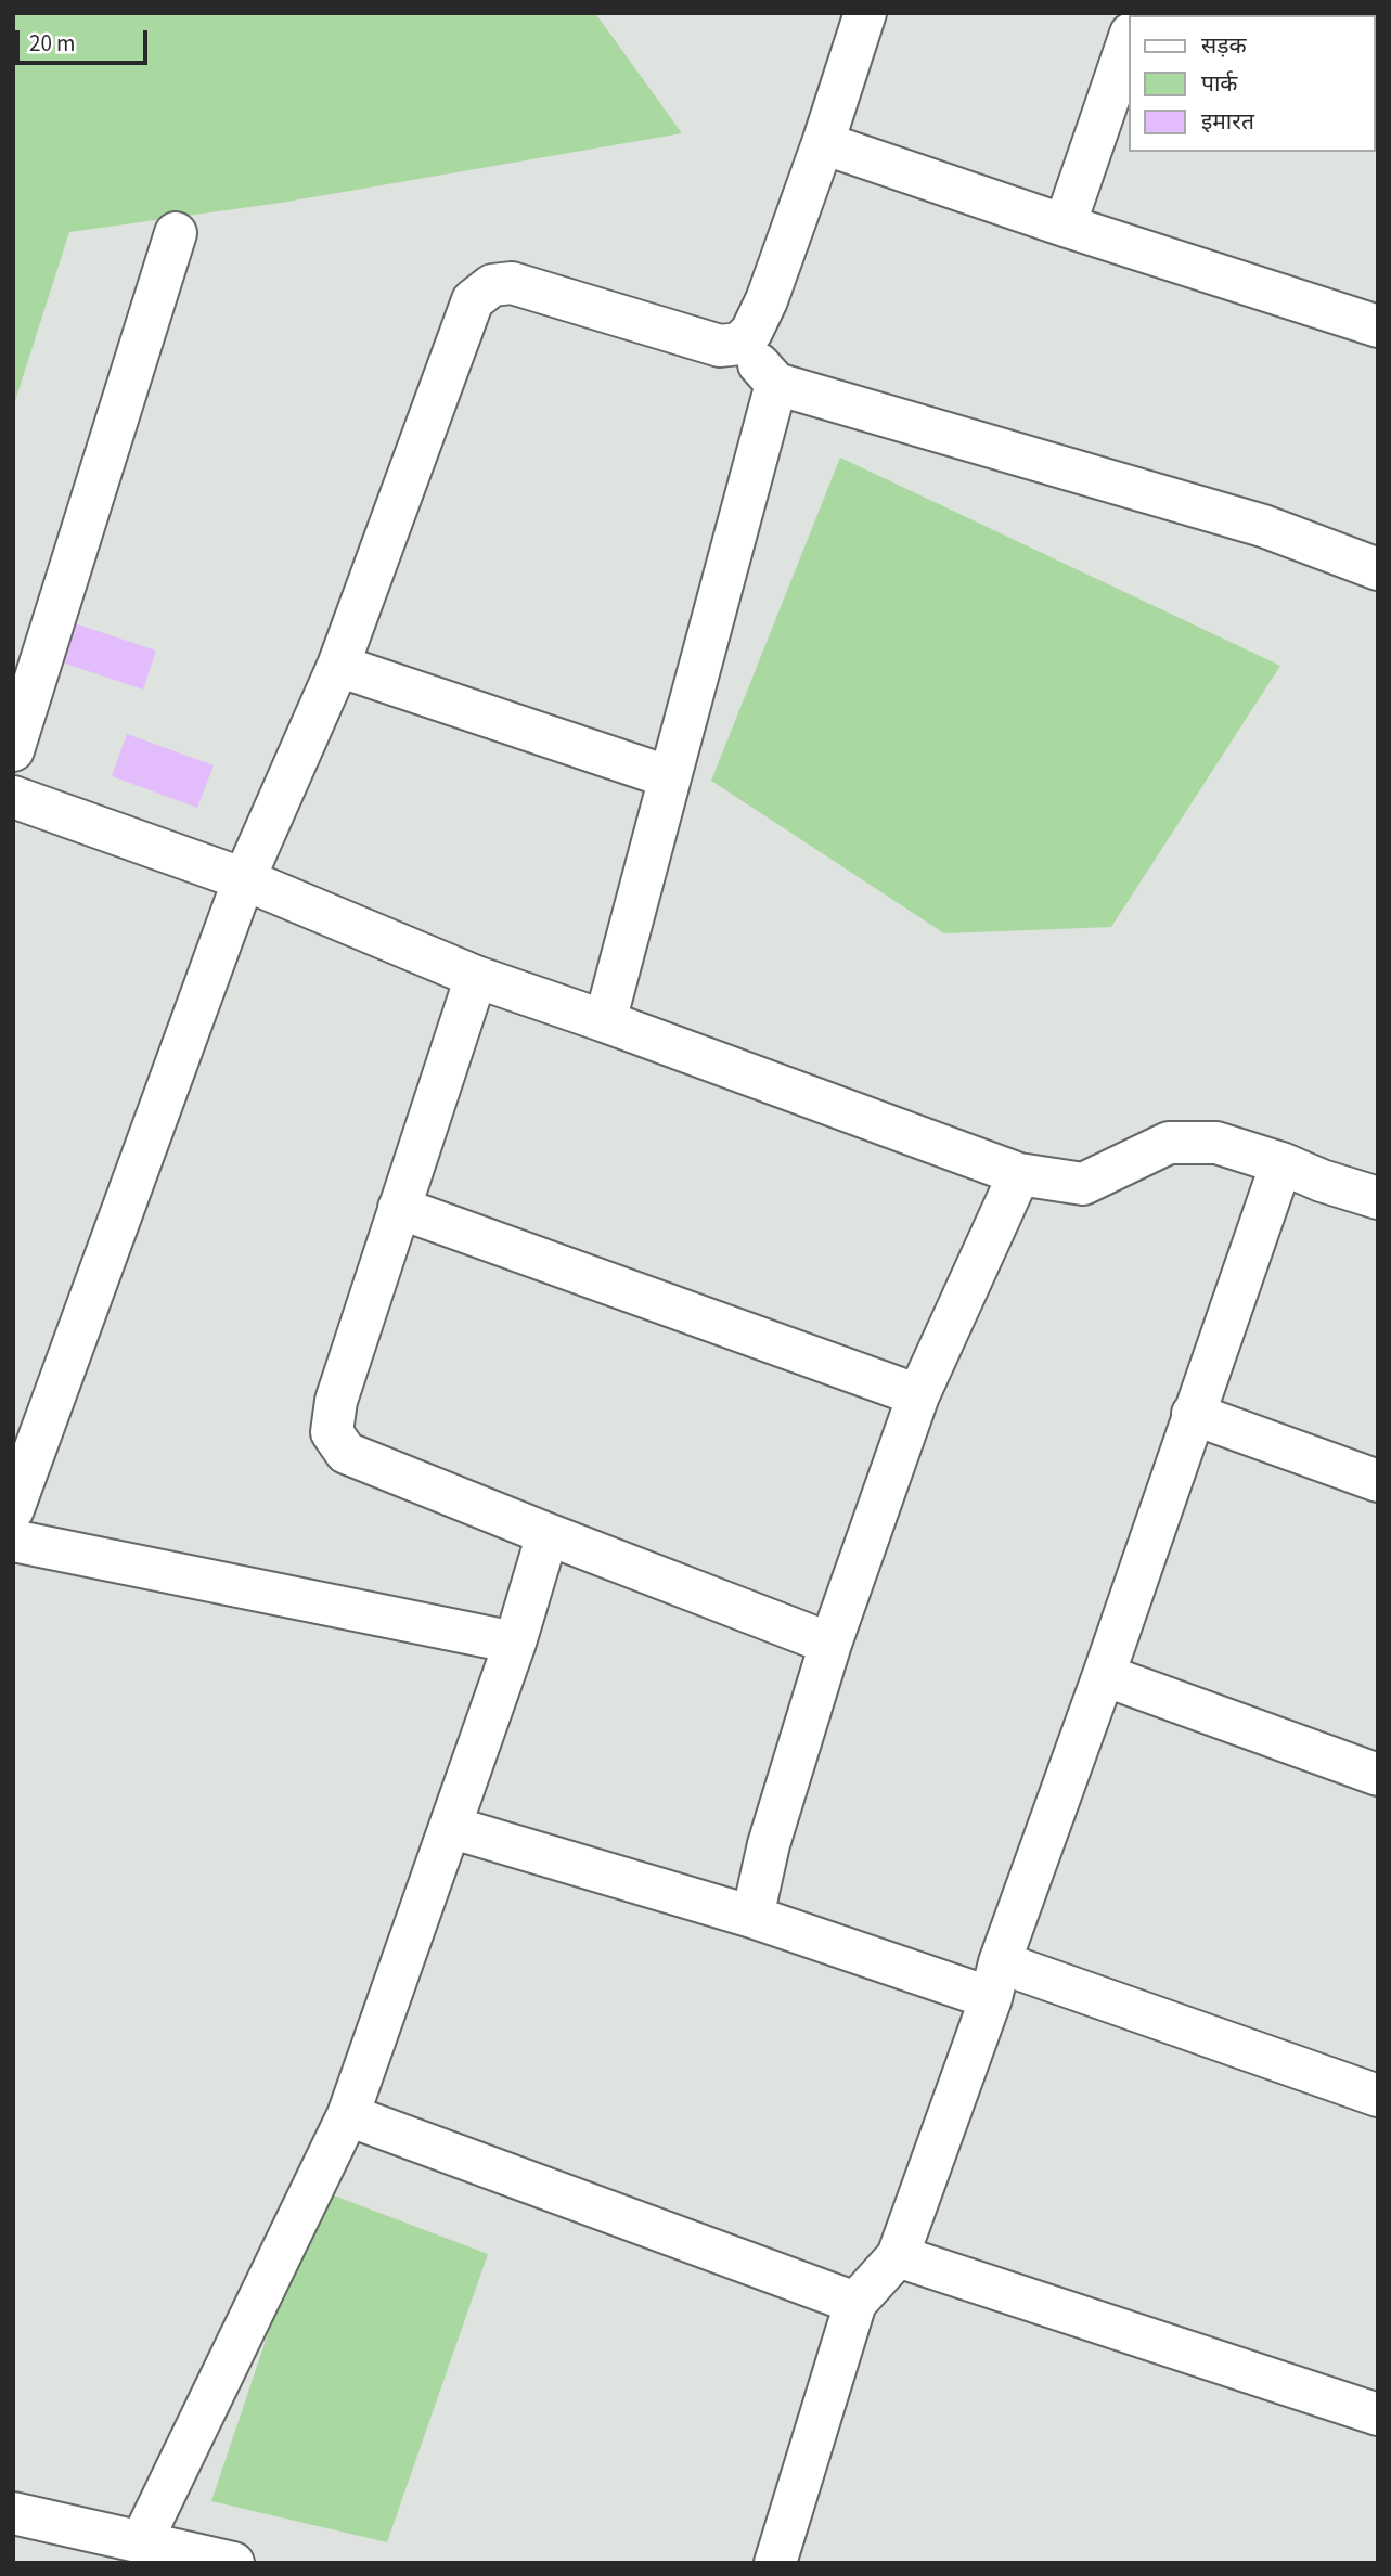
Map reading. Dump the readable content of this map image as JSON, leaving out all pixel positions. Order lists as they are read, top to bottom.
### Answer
{
  "legend": ["सड़क", "पार्क", "इमारत"],
  "scale_bar": "20 m"
}
